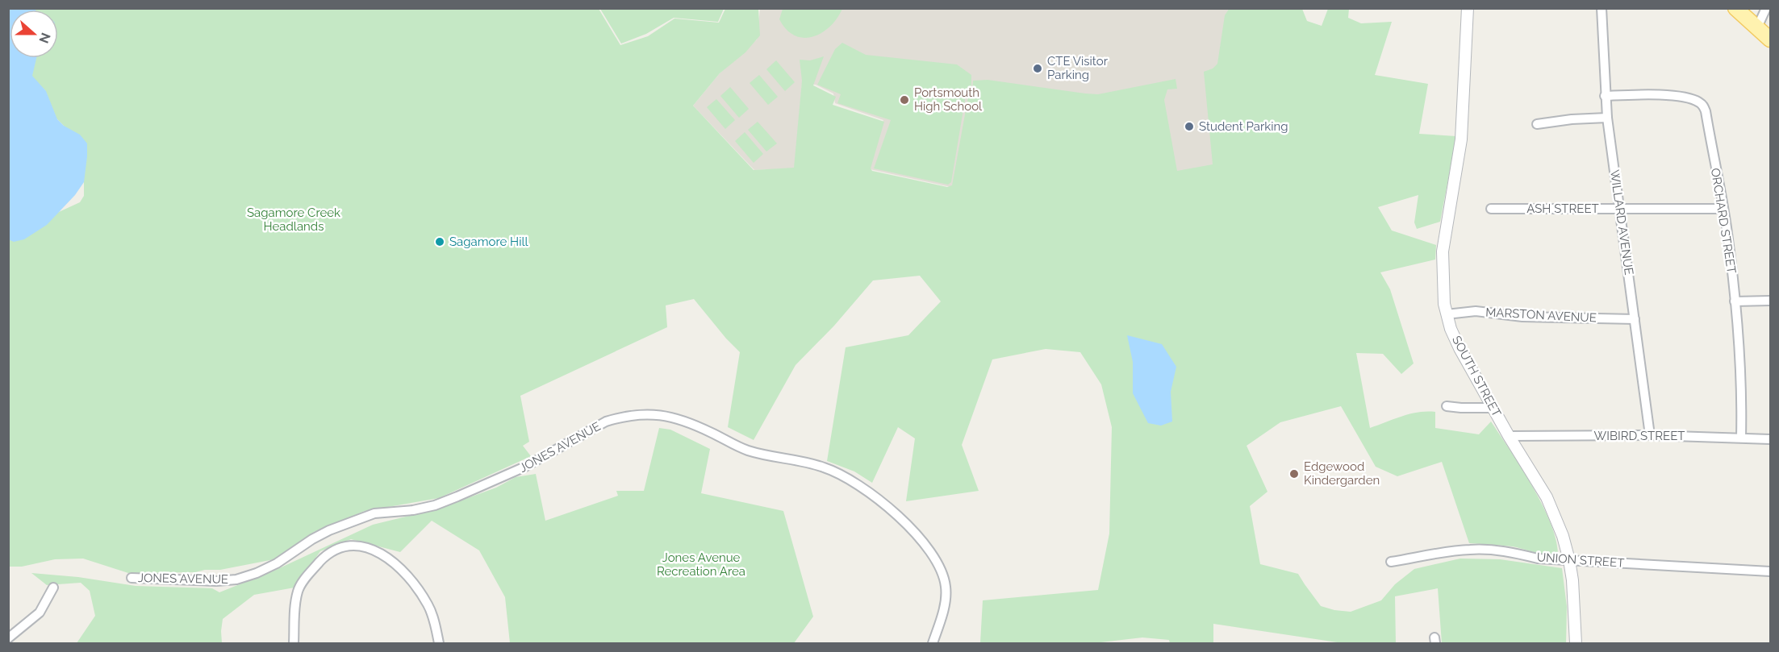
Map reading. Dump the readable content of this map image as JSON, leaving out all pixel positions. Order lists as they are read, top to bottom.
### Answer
{
  "streets": {
    "street": [
      "ASH STREET",
      "ORCHARD STREET",
      "WILLARD AVENUE",
      "MARSTON AVENUE",
      "SOUTH STREET",
      "WIBIRD STREET",
      "JONES AVENUE",
      "UNION STREET"
    ]
  },
  "crossings": [
    ["ASH STREET", "ORCHARD STREET"],
    ["ASH STREET", "WILLARD AVENUE"],
    ["ORCHARD STREET", "WILLARD AVENUE"],
    ["ORCHARD STREET", "WIBIRD STREET"],
    ["WILLARD AVENUE", "MARSTON AVENUE"],
    ["WILLARD AVENUE", "WIBIRD STREET"],
    ["MARSTON AVENUE", "SOUTH STREET"],
    ["SOUTH STREET", "WIBIRD STREET"],
    ["SOUTH STREET", "UNION STREET"]
  ],
  "parks": ["Sagamore Creek Headlands", "Jones Avenue Recreation Area"],
  "places": [
    "CTE Visitor Parking",
    "Portsmouth High School",
    "Student Parking",
    "Sagamore Hill",
    "Edgewood Kindergarden"
  ],
  "north": "right"
}
